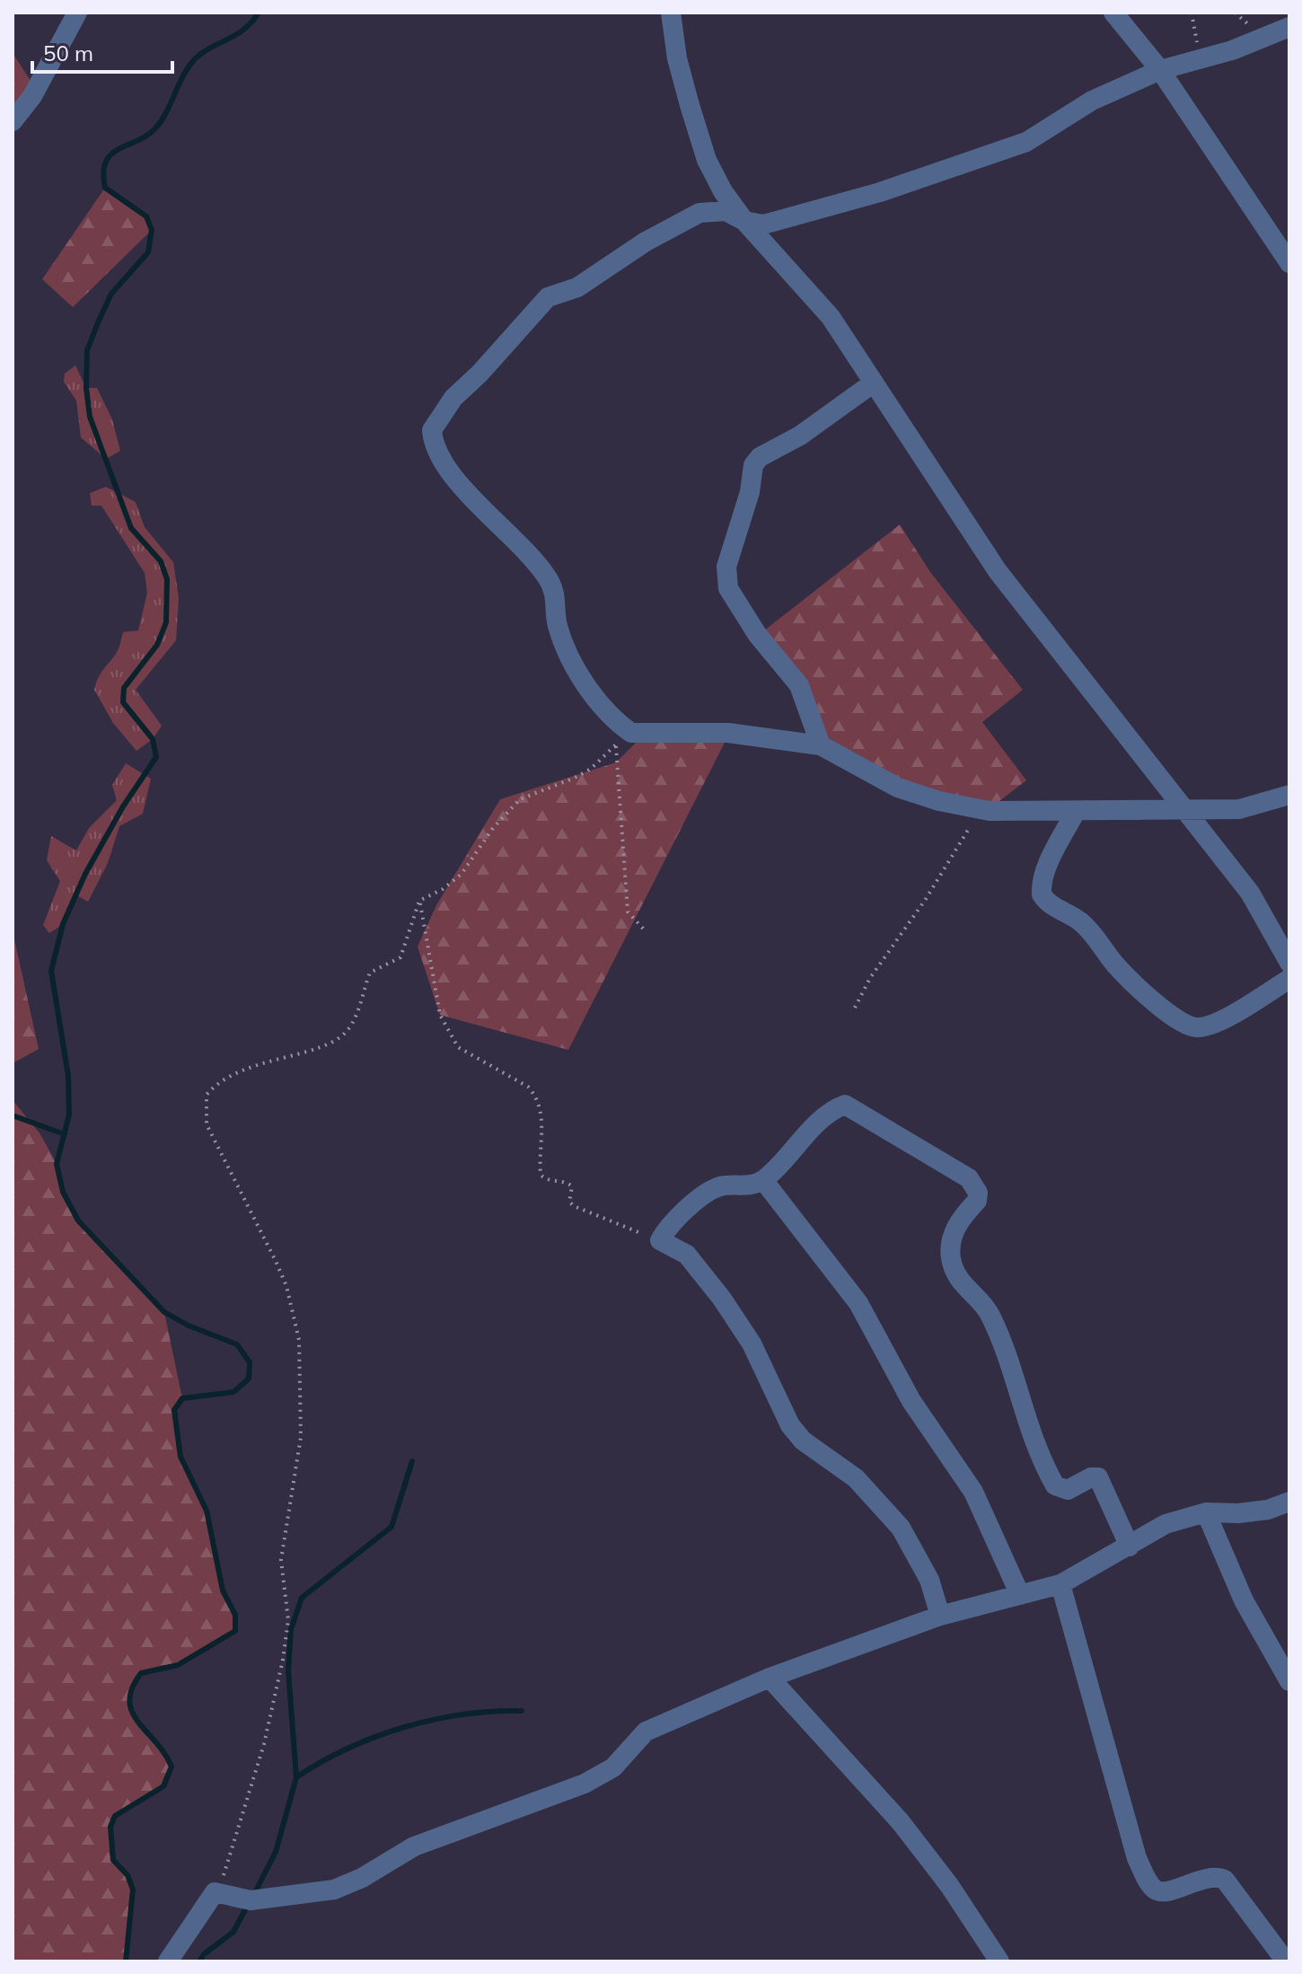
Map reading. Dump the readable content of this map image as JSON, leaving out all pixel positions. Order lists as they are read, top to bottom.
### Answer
{
  "scale_bar": "50 m"
}
